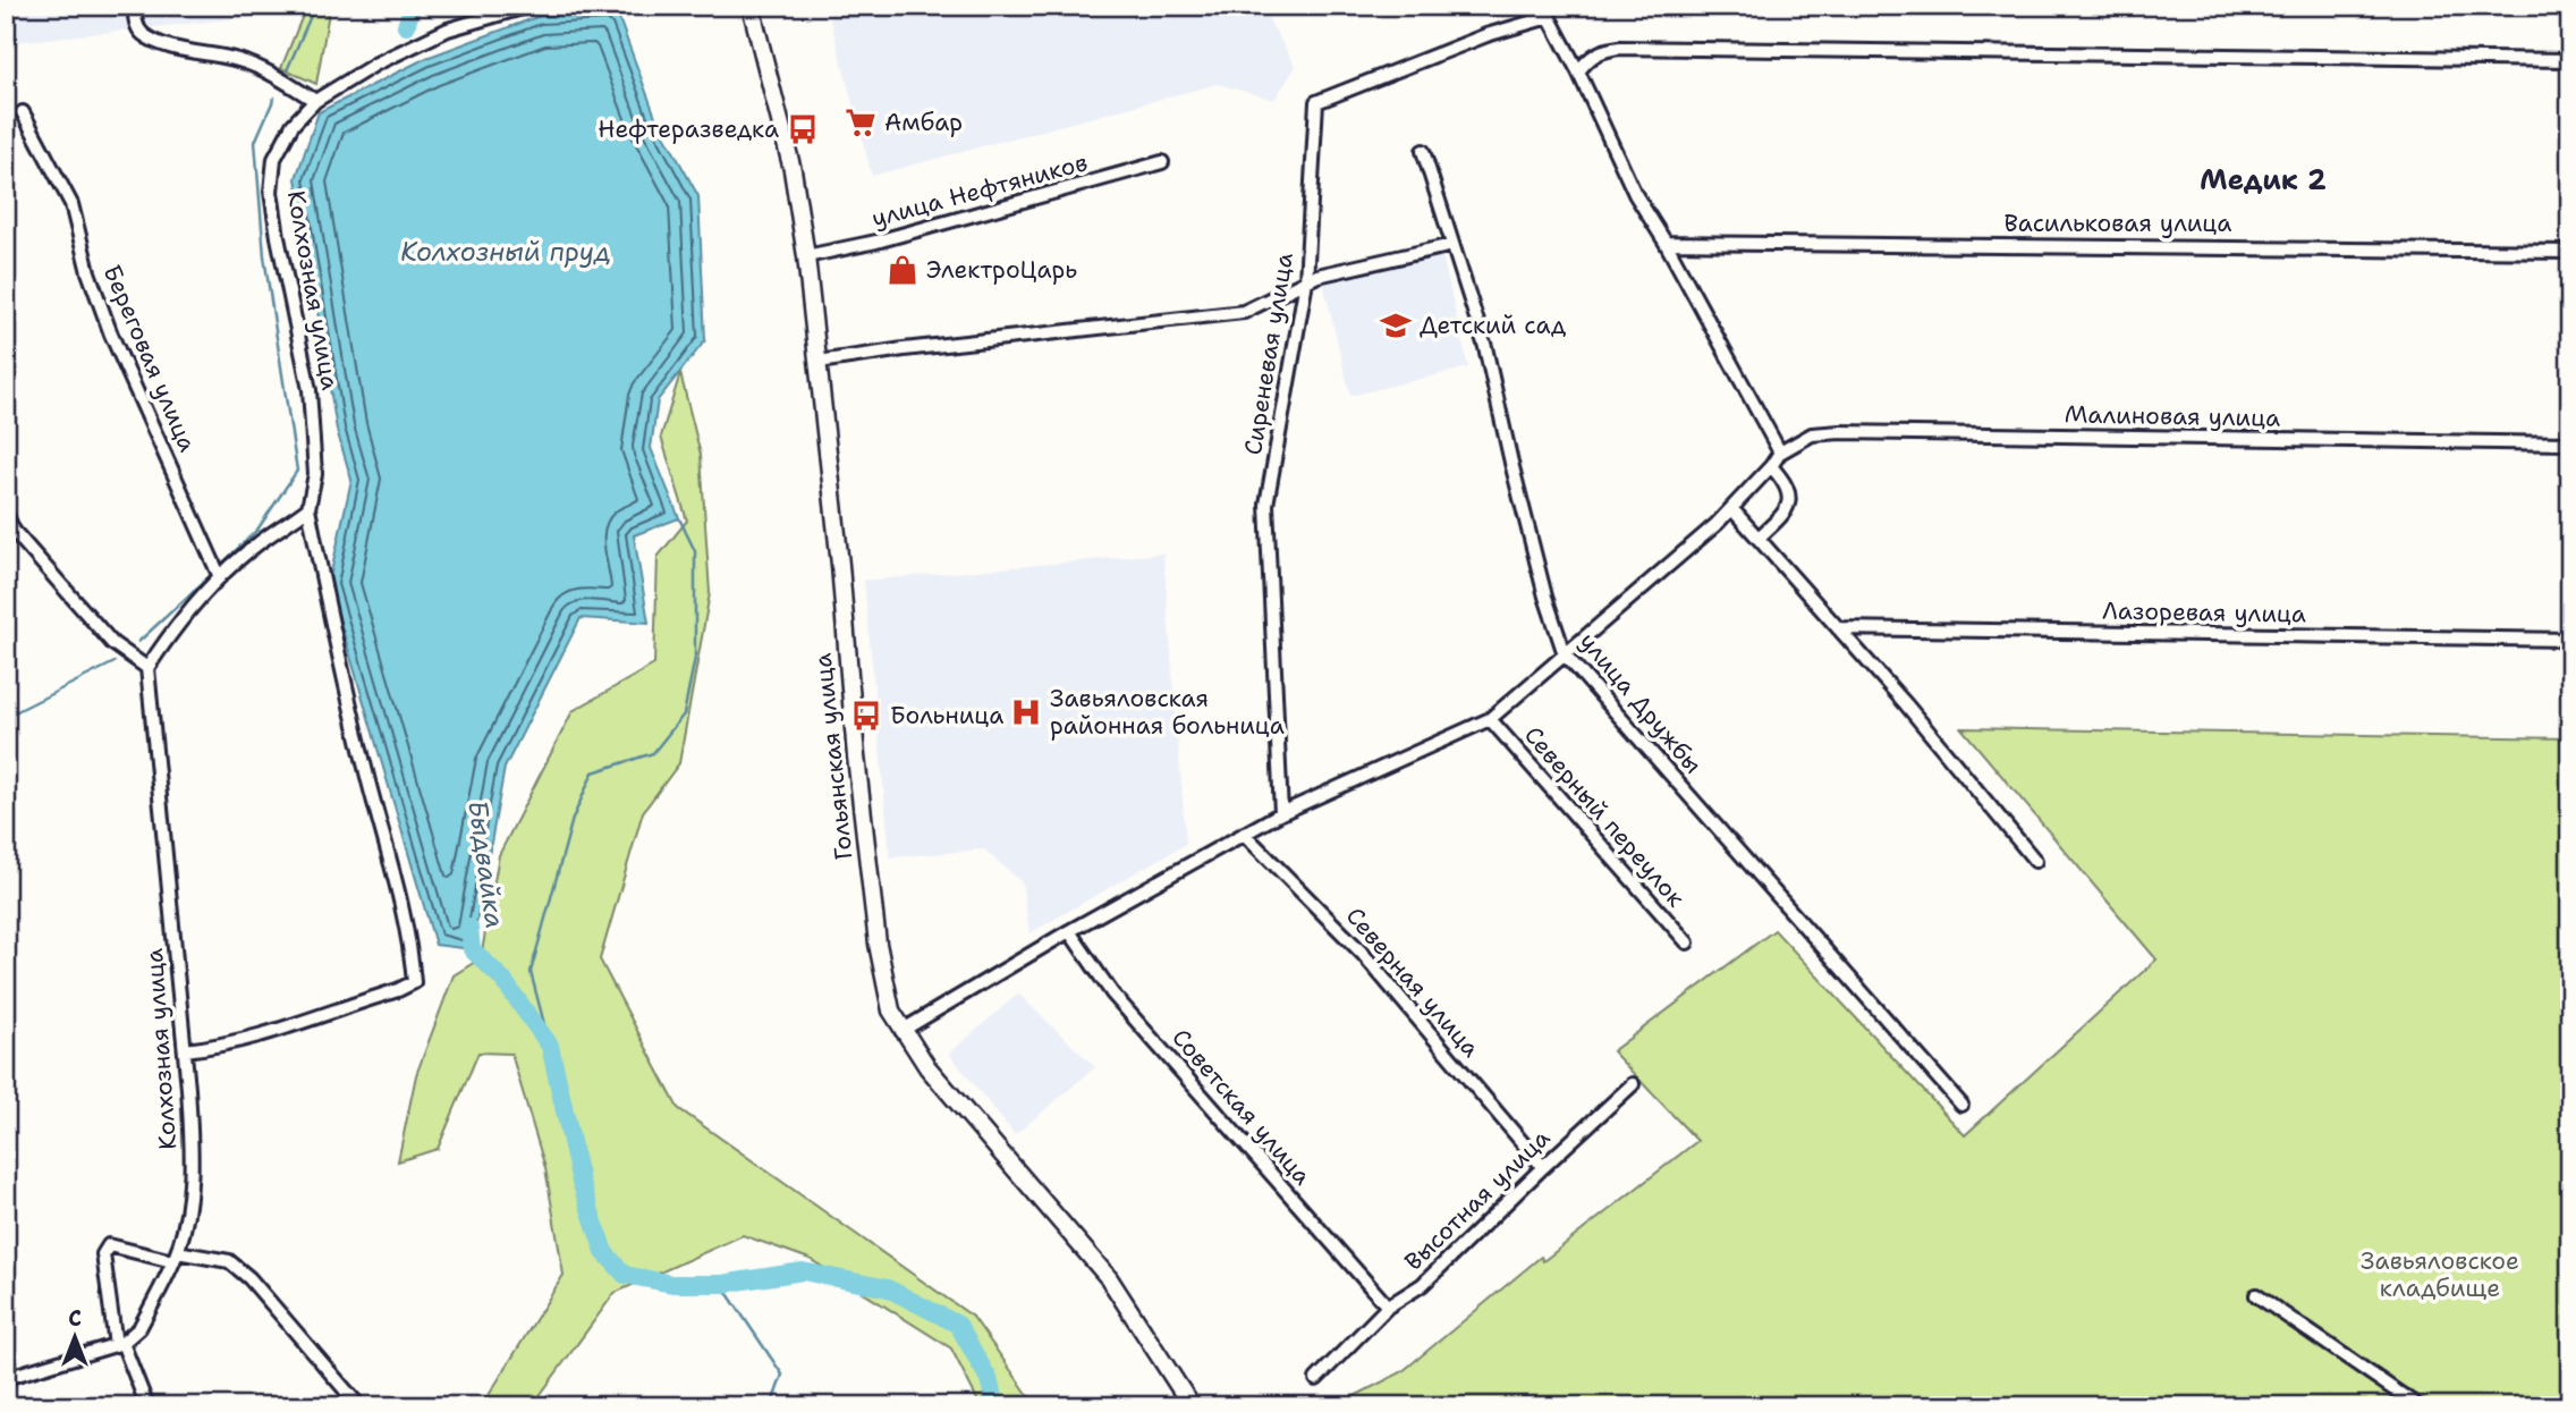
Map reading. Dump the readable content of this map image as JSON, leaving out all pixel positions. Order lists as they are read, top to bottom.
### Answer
{
  "streets": {
    "main road": ["Гольянская улица"],
    "street": [
      "улица Нефтяников",
      "Васильковая улица",
      "Колхозная улица",
      "Сиреневая улица",
      "Береговая улица",
      "Малиновая улица",
      "Лазоревая улица",
      "улица Дружбы",
      "Северный переулок",
      "Северная улица",
      "Советская улица",
      "Высотная улица"
    ]
  },
  "crossings": [
    ["улица Нефтяников", "Гольянская улица"],
    ["Северная улица", "Высотная улица"],
    ["Советская улица", "Высотная улица"]
  ],
  "districts": ["Медик 2"],
  "water": ["Колхозный пруд", "Быдвайка"],
  "parks": ["Завьяловское кладбище"],
  "places": {
    "supermarket": ["Амбар"],
    "bus stop": ["Нефтеразведка", "Больница"],
    "shop": ["ЭлектроЦарь"],
    "school or university": ["Детский сад"],
    "hospital": ["Завьяловская районная больница"]
  },
  "north": "top"
}
